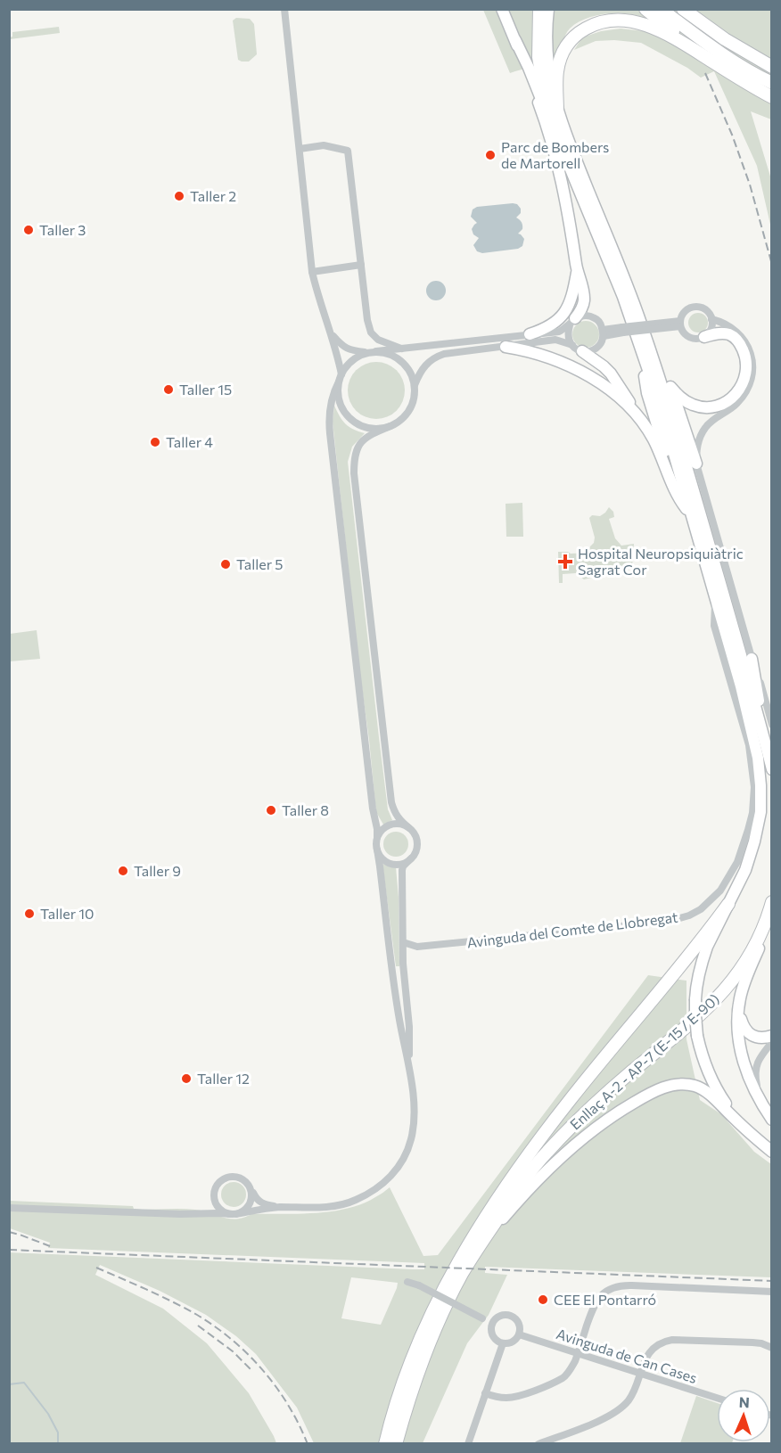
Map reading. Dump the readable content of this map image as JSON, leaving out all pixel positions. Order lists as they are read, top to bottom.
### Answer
{
  "streets": {
    "highway": ["Enllaç A-2 - AP-7 (E-15 / E-90)"],
    "street": ["Avinguda del Comte de Llobregat", "Avinguda de Can Cases"]
  },
  "places": {
    "other": [
      "Parc de Bombers de Martorell",
      "Taller 2",
      "Taller 3",
      "Taller 15",
      "Taller 4",
      "Taller 5",
      "Taller 8",
      "Taller 9",
      "Taller 10",
      "Taller 12",
      "CEE El Pontarró"
    ],
    "health": ["Hospital Neuropsiquiàtric Sagrat Cor"]
  },
  "north": "top"
}
